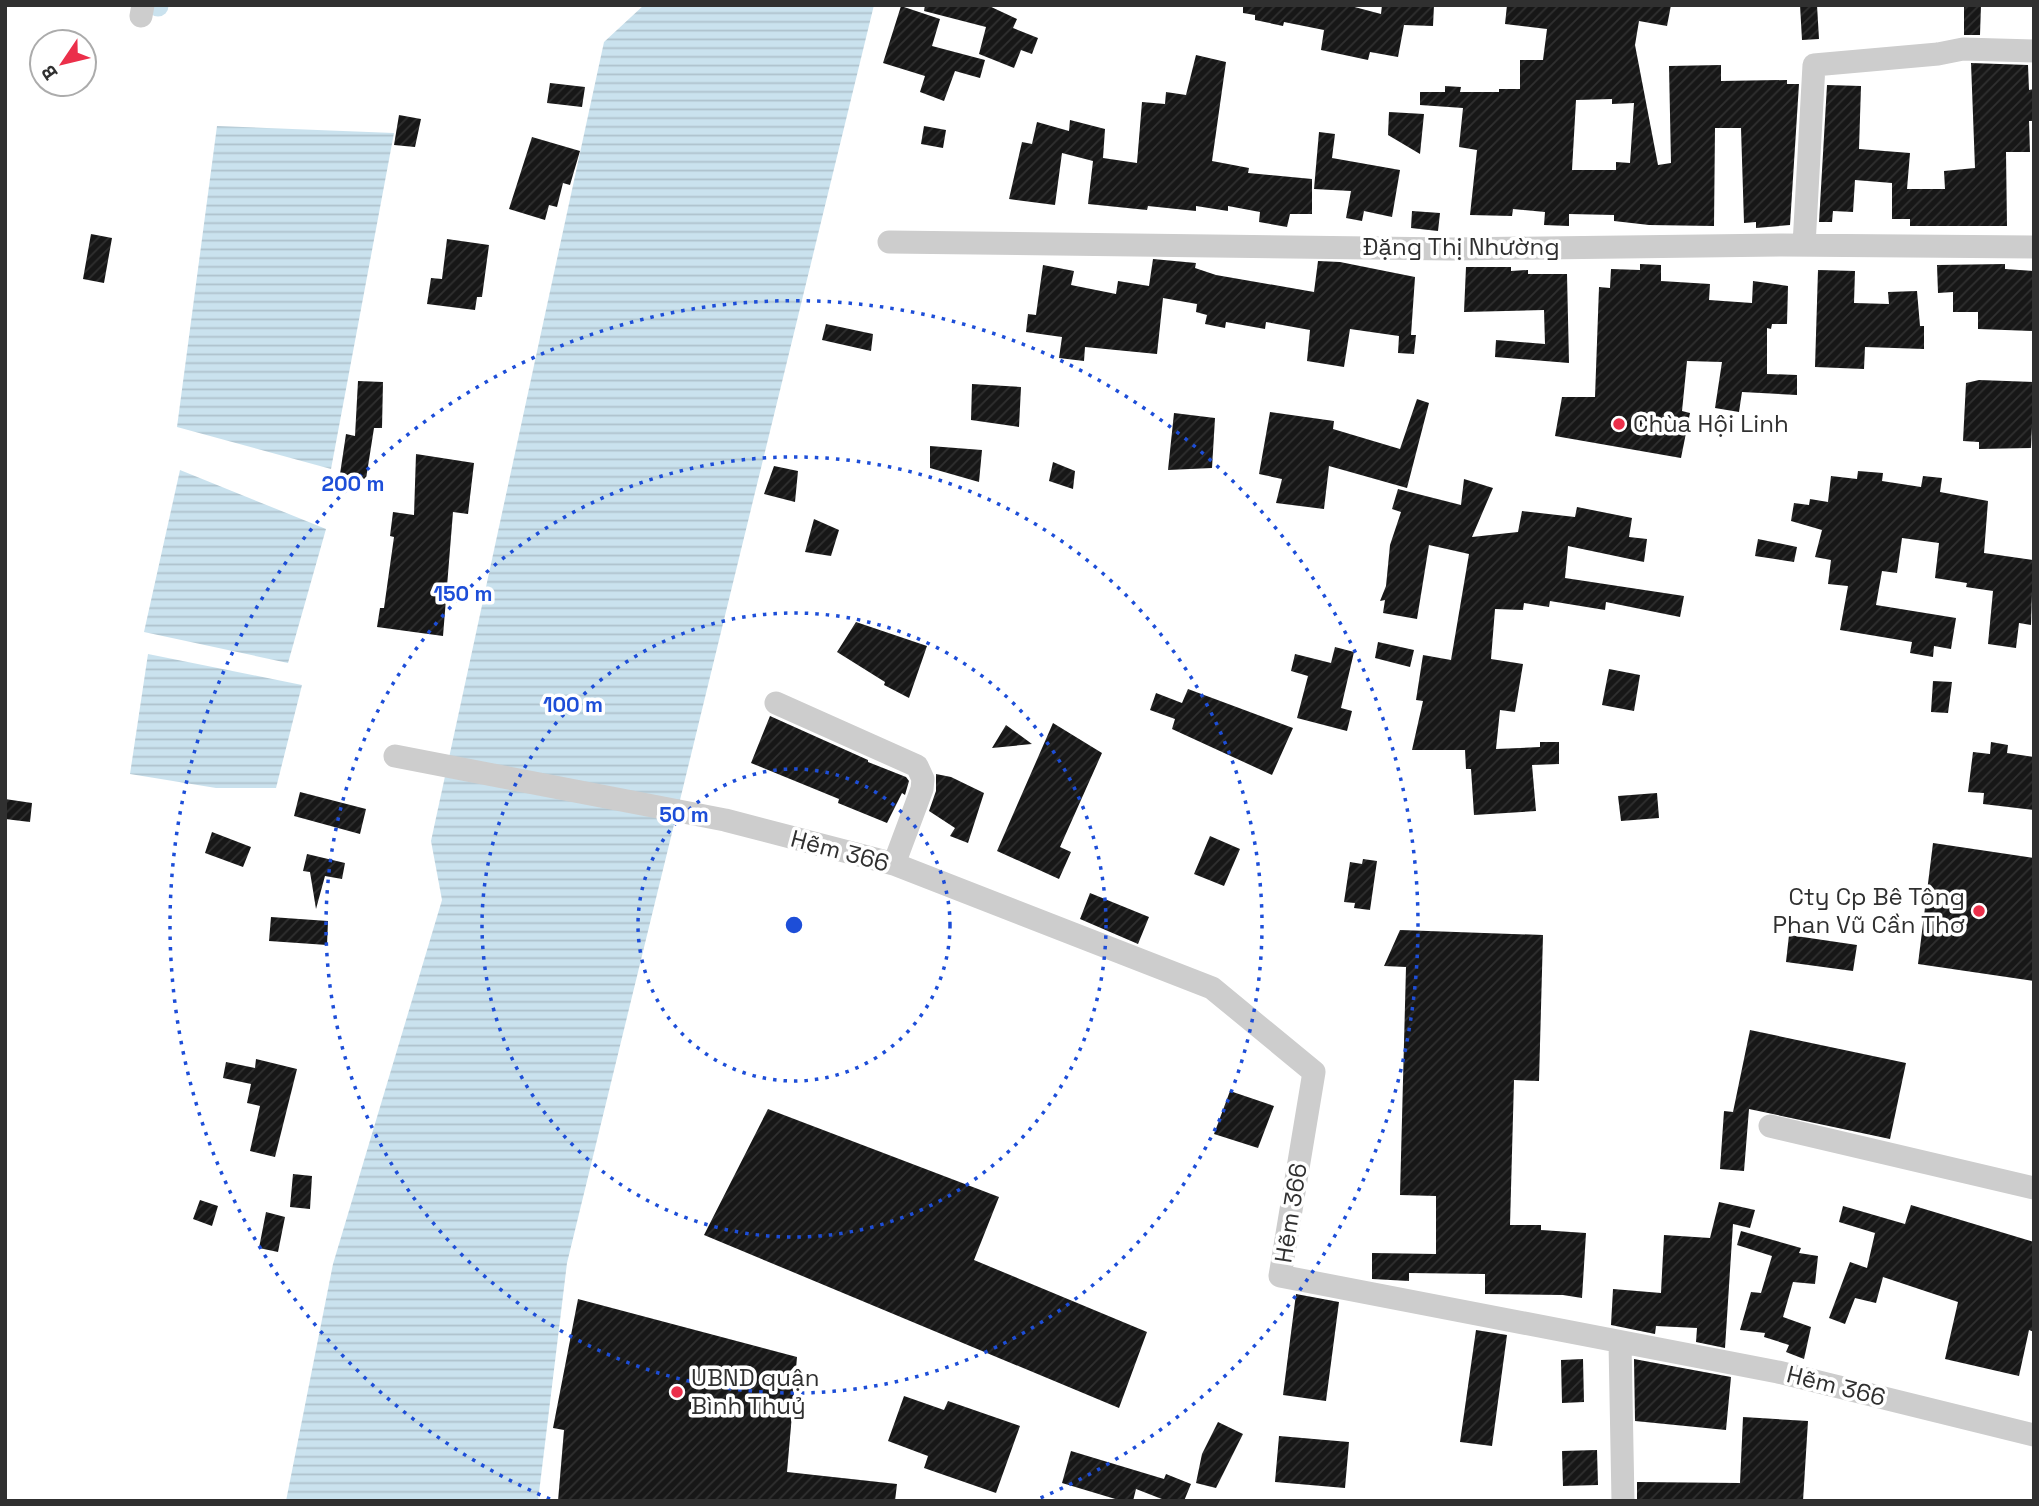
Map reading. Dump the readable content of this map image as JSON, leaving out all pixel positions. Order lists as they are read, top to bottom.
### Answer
{
  "streets": {
    "street": ["Đặng Thị Nhường", "Hẽm 366"]
  },
  "places": ["Chùa Hội Linh", "Cty Cp Bê Tông Phan Vũ Cần Thơ", "UBND quận Bình Thuỷ"],
  "north": "bottom left",
  "rings": [
    "200 m",
    "150 m",
    "100 m",
    "50 m"
  ]
}
